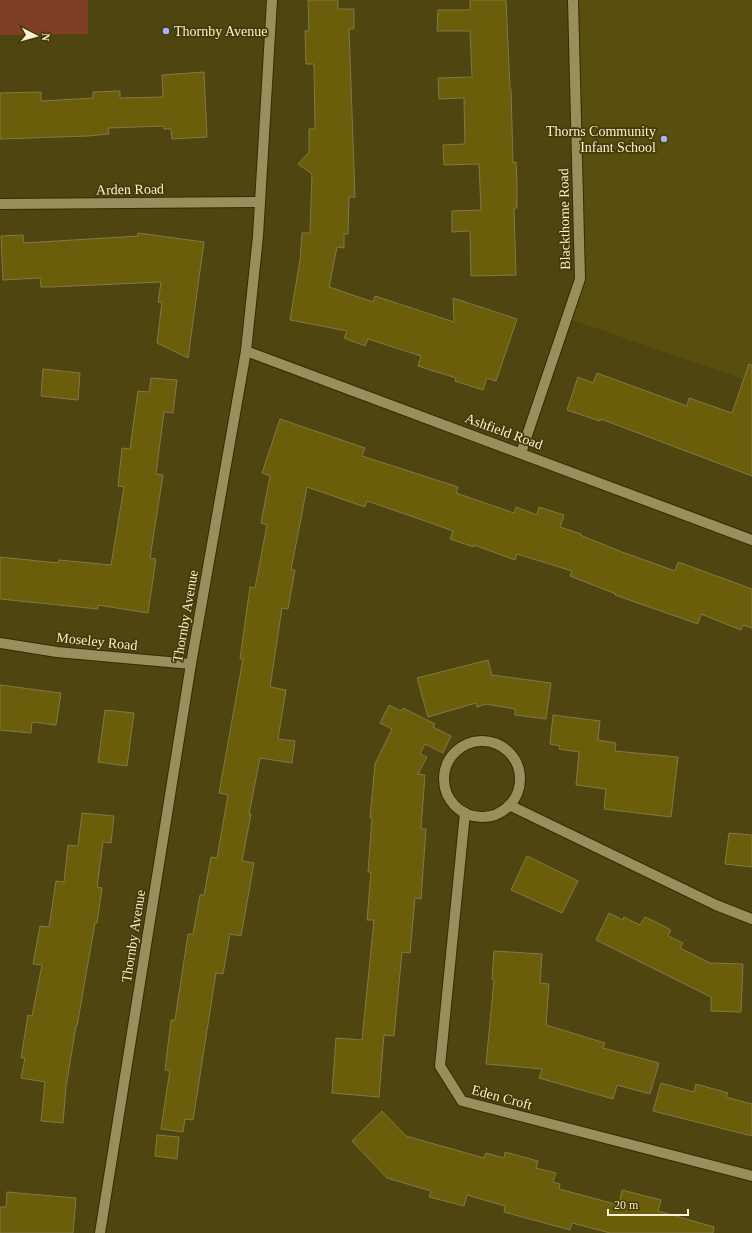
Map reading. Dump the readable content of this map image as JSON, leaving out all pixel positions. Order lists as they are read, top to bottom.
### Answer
{
  "streets": {
    "street": [
      "Arden Road",
      "Blackthorne Road",
      "Ashfield Road",
      "Thornby Avenue",
      "Moseley Road",
      "Eden Croft"
    ]
  },
  "crossings": [
    ["Arden Road", "Thornby Avenue"],
    ["Blackthorne Road", "Ashfield Road"],
    ["Ashfield Road", "Thornby Avenue"],
    ["Thornby Avenue", "Moseley Road"]
  ],
  "places": ["Thornby Avenue", "Thorns Community Infant School"],
  "scale_bar": "20 m",
  "north": "right"
}
